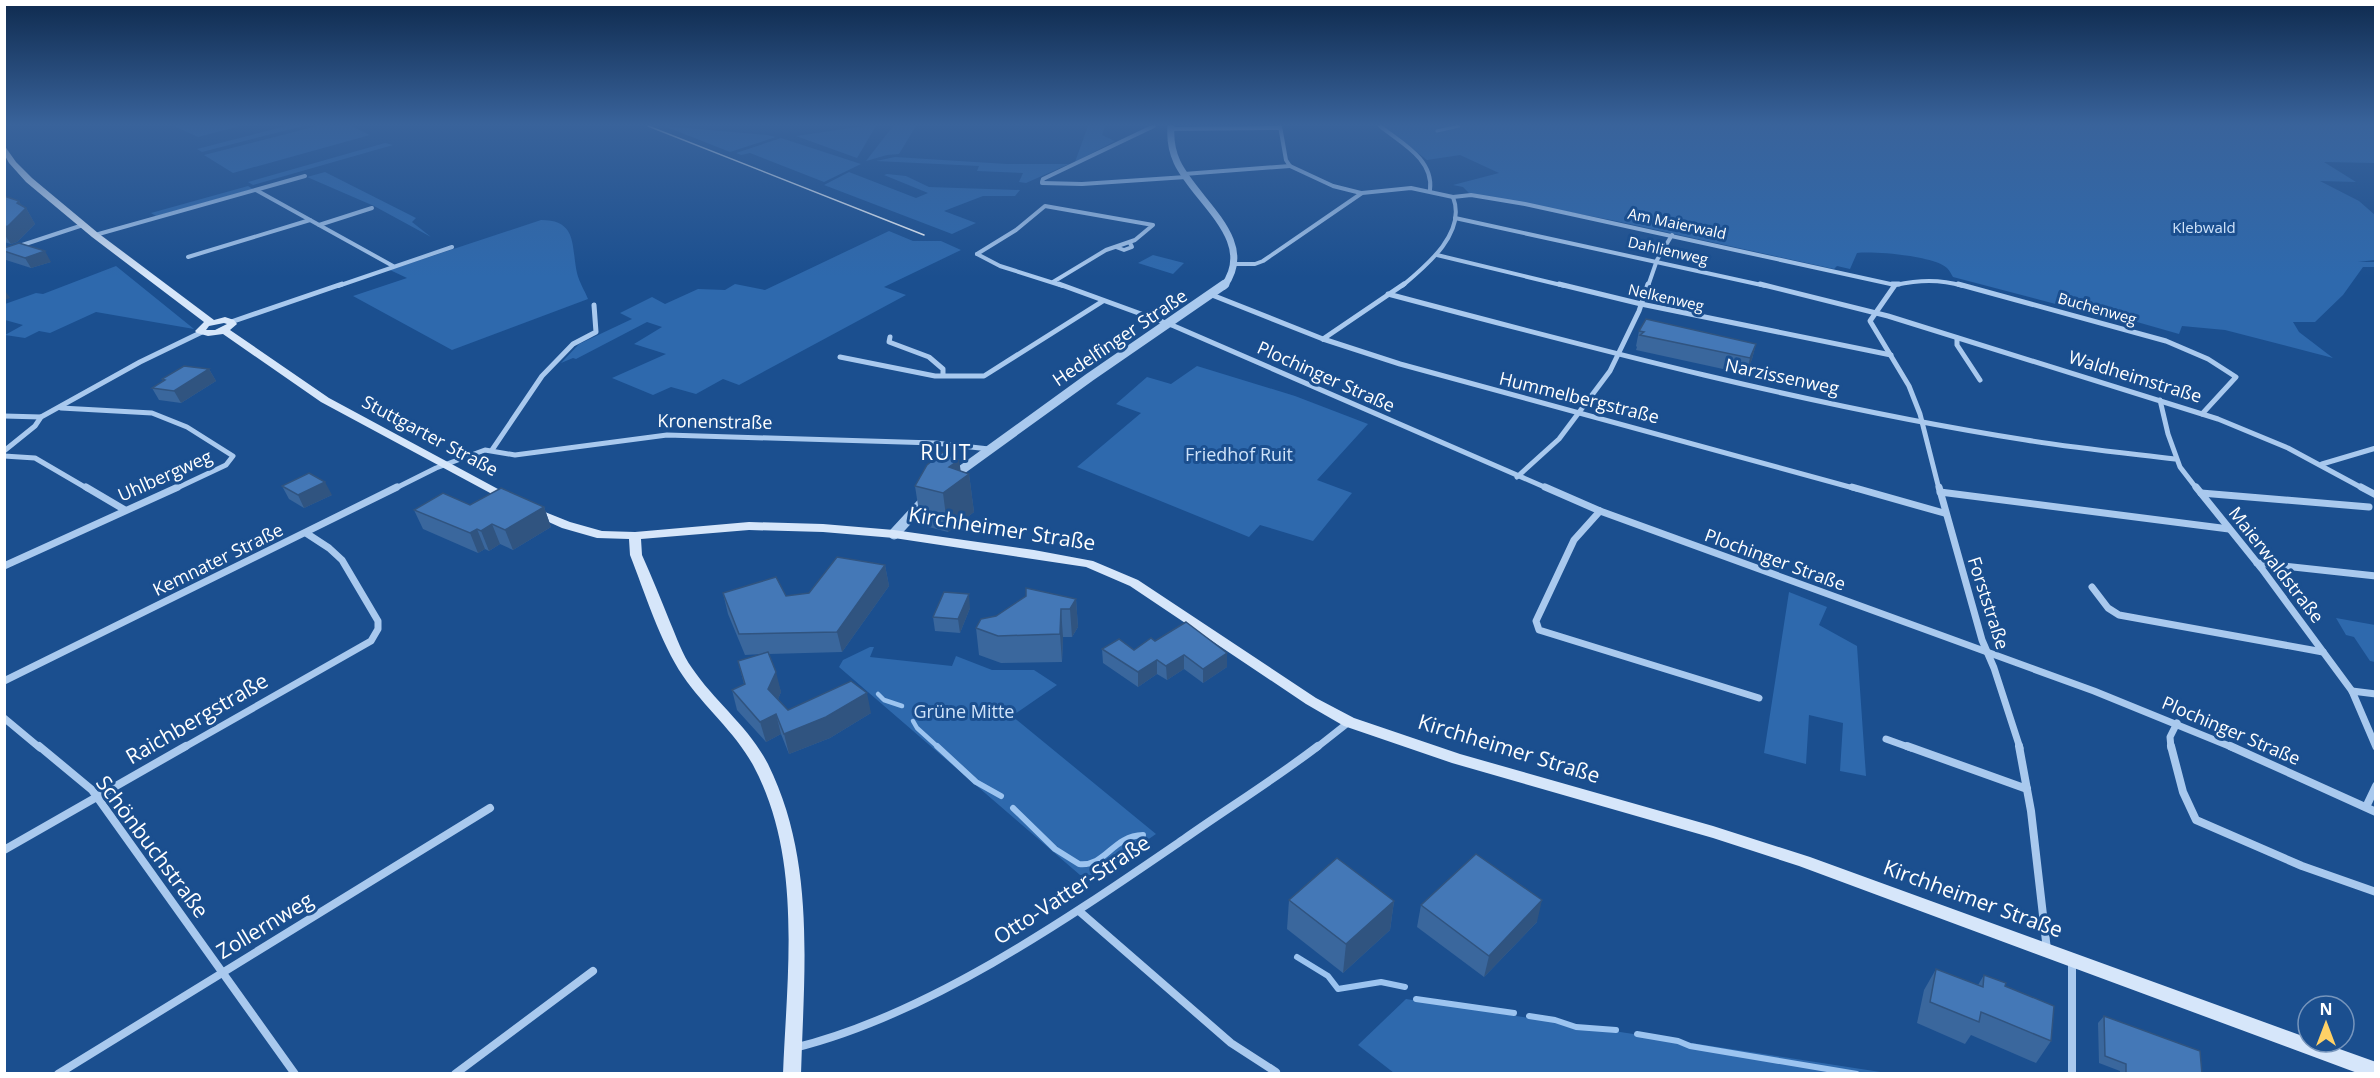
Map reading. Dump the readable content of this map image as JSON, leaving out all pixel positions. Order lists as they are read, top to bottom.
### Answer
{
  "streets": {
    "main road": ["Stuttgarter Straße", "Kirchheimer Straße"],
    "street": [
      "Am Maierwald",
      "Dahlienweg",
      "Nelkenweg",
      "Buchenweg",
      "Hedelfinger Straße",
      "Plochinger Straße",
      "Narzissenweg",
      "Waldheimstraße",
      "Hummelbergstraße",
      "Kronenstraße",
      "Uhlbergweg",
      "Kemnater Straße",
      "Maierwaldstraße",
      "Forststraße",
      "Raichbergstraße",
      "Schönbuchstraße",
      "Otto-Vatter-Straße",
      "Zollernweg"
    ]
  },
  "crossings": [
    ["Am Maierwald", "Buchenweg"],
    ["Dahlienweg", "Waldheimstraße"],
    ["Dahlienweg", "Forststraße"],
    ["Nelkenweg", "Forststraße"],
    ["Buchenweg", "Waldheimstraße"],
    ["Hedelfinger Straße", "Plochinger Straße"],
    ["Hedelfinger Straße", "Hummelbergstraße"],
    ["Hedelfinger Straße", "Kronenstraße"],
    ["Hedelfinger Straße", "Kirchheimer Straße"],
    ["Plochinger Straße", "Forststraße"],
    ["Narzissenweg", "Maierwaldstraße"],
    ["Narzissenweg", "Forststraße"],
    ["Waldheimstraße", "Maierwaldstraße"],
    ["Waldheimstraße", "Forststraße"],
    ["Hummelbergstraße", "Forststraße"],
    ["Kronenstraße", "Stuttgarter Straße"],
    ["Kronenstraße", "Kemnater Straße"],
    ["Stuttgarter Straße", "Kirchheimer Straße"],
    ["Stuttgarter Straße", "Kemnater Straße"],
    ["Kirchheimer Straße", "Forststraße"],
    ["Kirchheimer Straße", "Otto-Vatter-Straße"],
    ["Kemnater Straße", "Raichbergstraße"],
    ["Raichbergstraße", "Schönbuchstraße"],
    ["Schönbuchstraße", "Zollernweg"]
  ],
  "districts": ["RUIT"],
  "parks": ["Klebwald", "Friedhof Ruit", "Grüne Mitte"],
  "north": "top"
}
